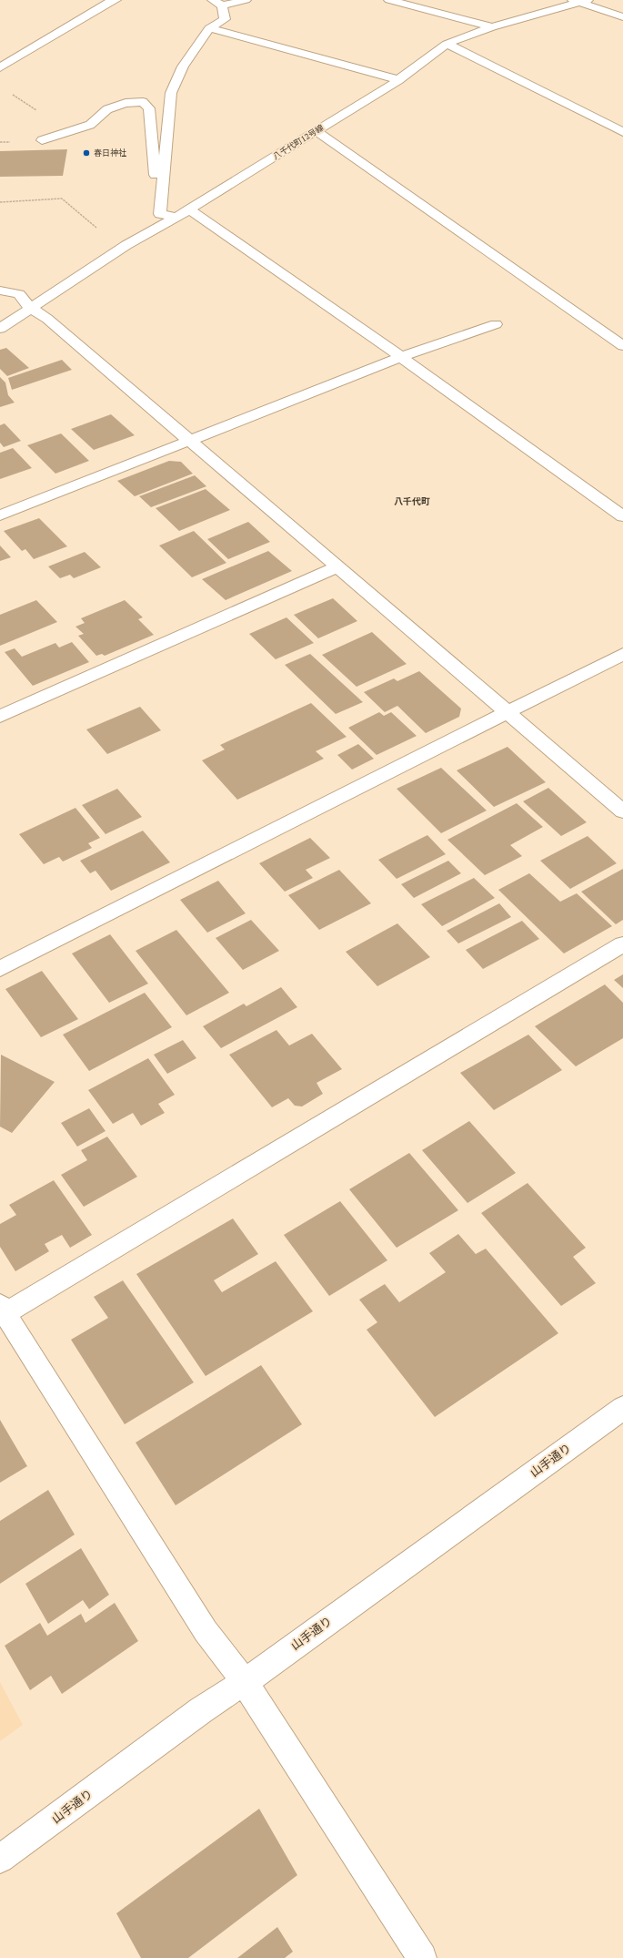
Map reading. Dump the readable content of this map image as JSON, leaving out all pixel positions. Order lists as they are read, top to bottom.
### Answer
{
  "streets": {
    "street": ["八千代町12号線", "山手通り"]
  },
  "districts": ["八千代町"],
  "places": ["春日神社"]
}
